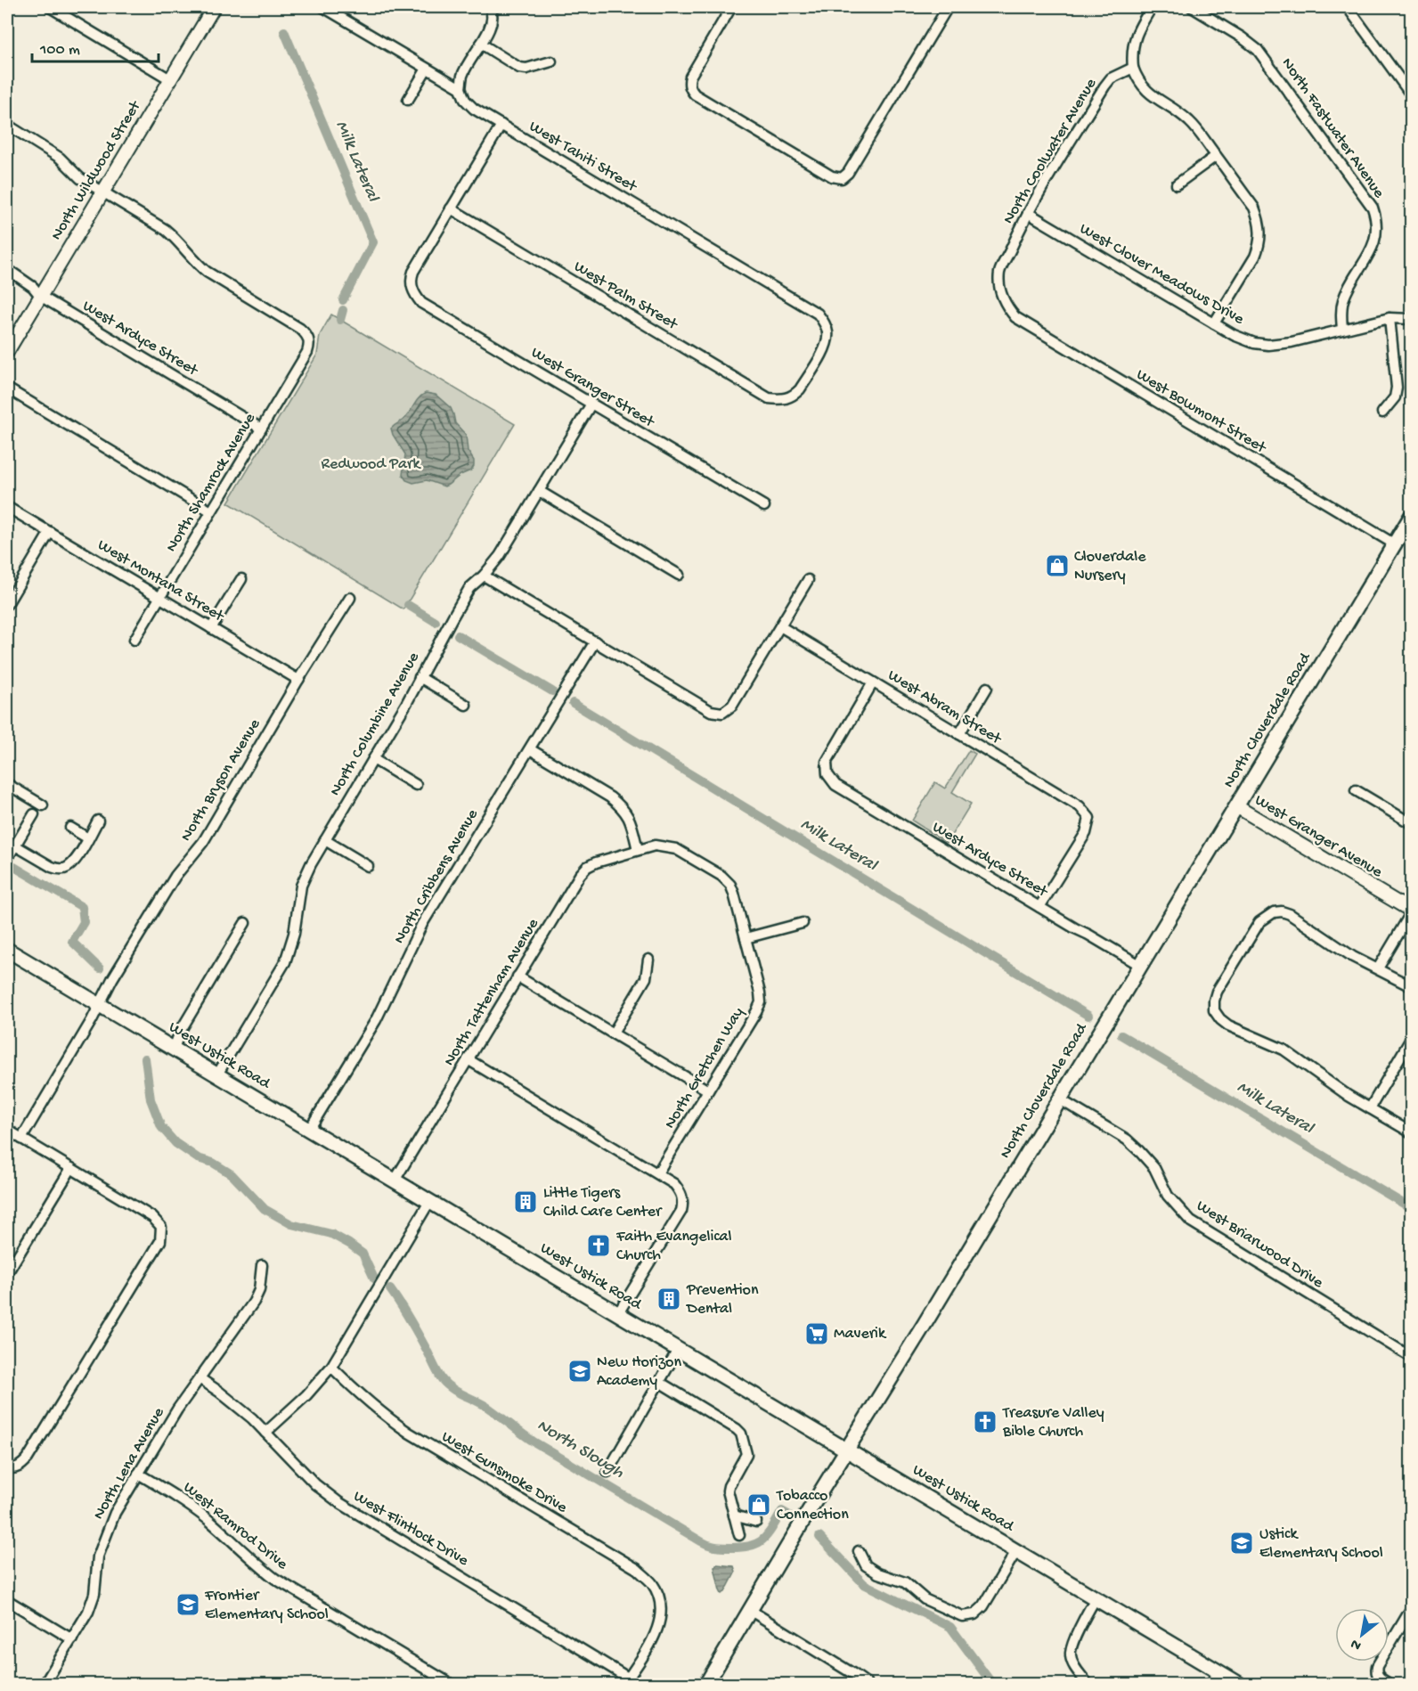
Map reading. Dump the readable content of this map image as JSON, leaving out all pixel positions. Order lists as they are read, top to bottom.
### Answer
{
  "streets": {
    "main road": ["North Cloverdale Road", "West Ustick Road"],
    "street": [
      "North Fastwater Avenue",
      "North Coolwater Avenue",
      "West Tahiti Street",
      "North Wildwood Street",
      "West Clover Meadows Drive",
      "West Palm Street",
      "West Ardyce Street",
      "West Granger Street",
      "West Bowmont Street",
      "North Shamrock Avenue",
      "West Montana Street",
      "West Abram Street",
      "North Columbine Avenue",
      "North Bryson Avenue",
      "West Granger Avenue",
      "North Cribbens Avenue",
      "North Tattenham Avenue",
      "North Gretchen Way",
      "West Briarwood Drive",
      "North Lena Avenue",
      "West Gunsmoke Drive",
      "West Ramrod Drive",
      "West Flintlock Drive"
    ]
  },
  "crossings": [
    ["North Fastwater Avenue", "West Clover Meadows Drive"],
    ["North Coolwater Avenue", "West Clover Meadows Drive"],
    ["North Coolwater Avenue", "West Bowmont Street"],
    ["West Tahiti Street", "West Palm Street"],
    ["North Wildwood Street", "West Ardyce Street"],
    ["North Wildwood Street", "North Shamrock Avenue"],
    ["West Palm Street", "West Granger Street"],
    ["West Ardyce Street", "North Shamrock Avenue"],
    ["West Ardyce Street", "West Abram Street"],
    ["West Ardyce Street", "North Cloverdale Road"],
    ["West Granger Street", "North Columbine Avenue"],
    ["West Bowmont Street", "North Cloverdale Road"],
    ["North Shamrock Avenue", "West Montana Street"],
    ["West Montana Street", "North Bryson Avenue"],
    ["North Cloverdale Road", "West Granger Avenue"],
    ["North Cloverdale Road", "West Ustick Road"],
    ["North Cloverdale Road", "West Briarwood Drive"],
    ["North Columbine Avenue", "West Ustick Road"],
    ["North Bryson Avenue", "West Ustick Road"],
    ["North Cribbens Avenue", "West Ustick Road"],
    ["North Tattenham Avenue", "West Ustick Road"],
    ["North Tattenham Avenue", "North Gretchen Way"],
    ["North Lena Avenue", "West Ramrod Drive"],
    ["North Lena Avenue", "West Flintlock Drive"],
    ["West Gunsmoke Drive", "West Flintlock Drive"]
  ],
  "water": ["Milk Lateral", "North Slough"],
  "parks": ["Redwood Park"],
  "places": {
    "shop": ["Cloverdale Nursery", "Tobacco Connection"],
    "building": ["Little Tigers Child Care Center", "Prevention Dental"],
    "church": ["Faith Evangelical Church", "Treasure Valley Bible Church"],
    "supermarket": ["Maverik"],
    "school or university": ["New Horizon Academy", "Ustick Elementary School", "Frontier Elementary School"]
  },
  "scale_bar": "100 m",
  "north": "bottom left"
}
